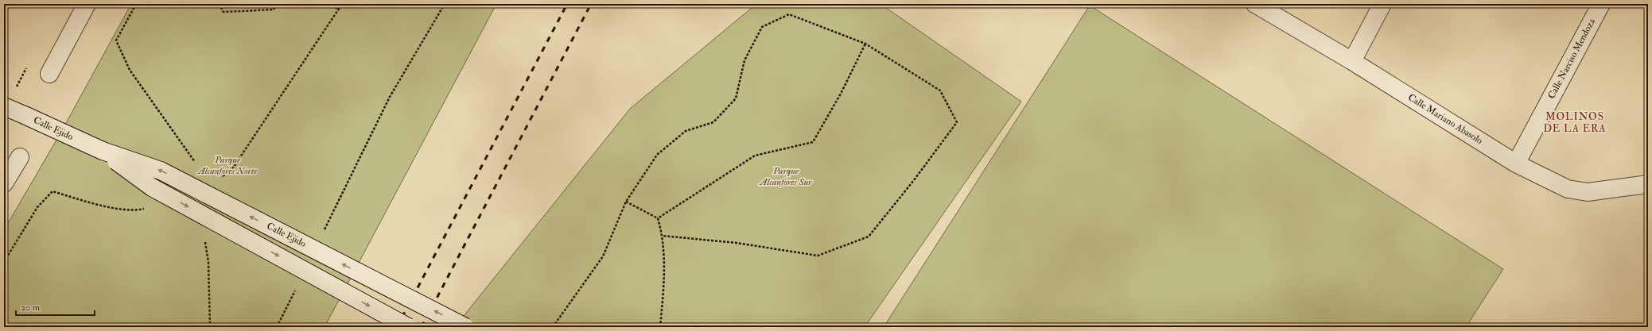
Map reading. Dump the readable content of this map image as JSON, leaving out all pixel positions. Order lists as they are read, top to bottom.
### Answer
{
  "streets": {
    "street": ["Calle Narciso Mendoza", "Calle Mariano Abasolo", "Calle Ejido"]
  },
  "crossings": [
    ["Calle Narciso Mendoza", "Calle Mariano Abasolo"]
  ],
  "districts": ["MOLINOS DE LA ERA"],
  "parks": ["Parque Alcanfores Norte", "Parque Alcanfores Sur"],
  "scale_bar": "20 m"
}
